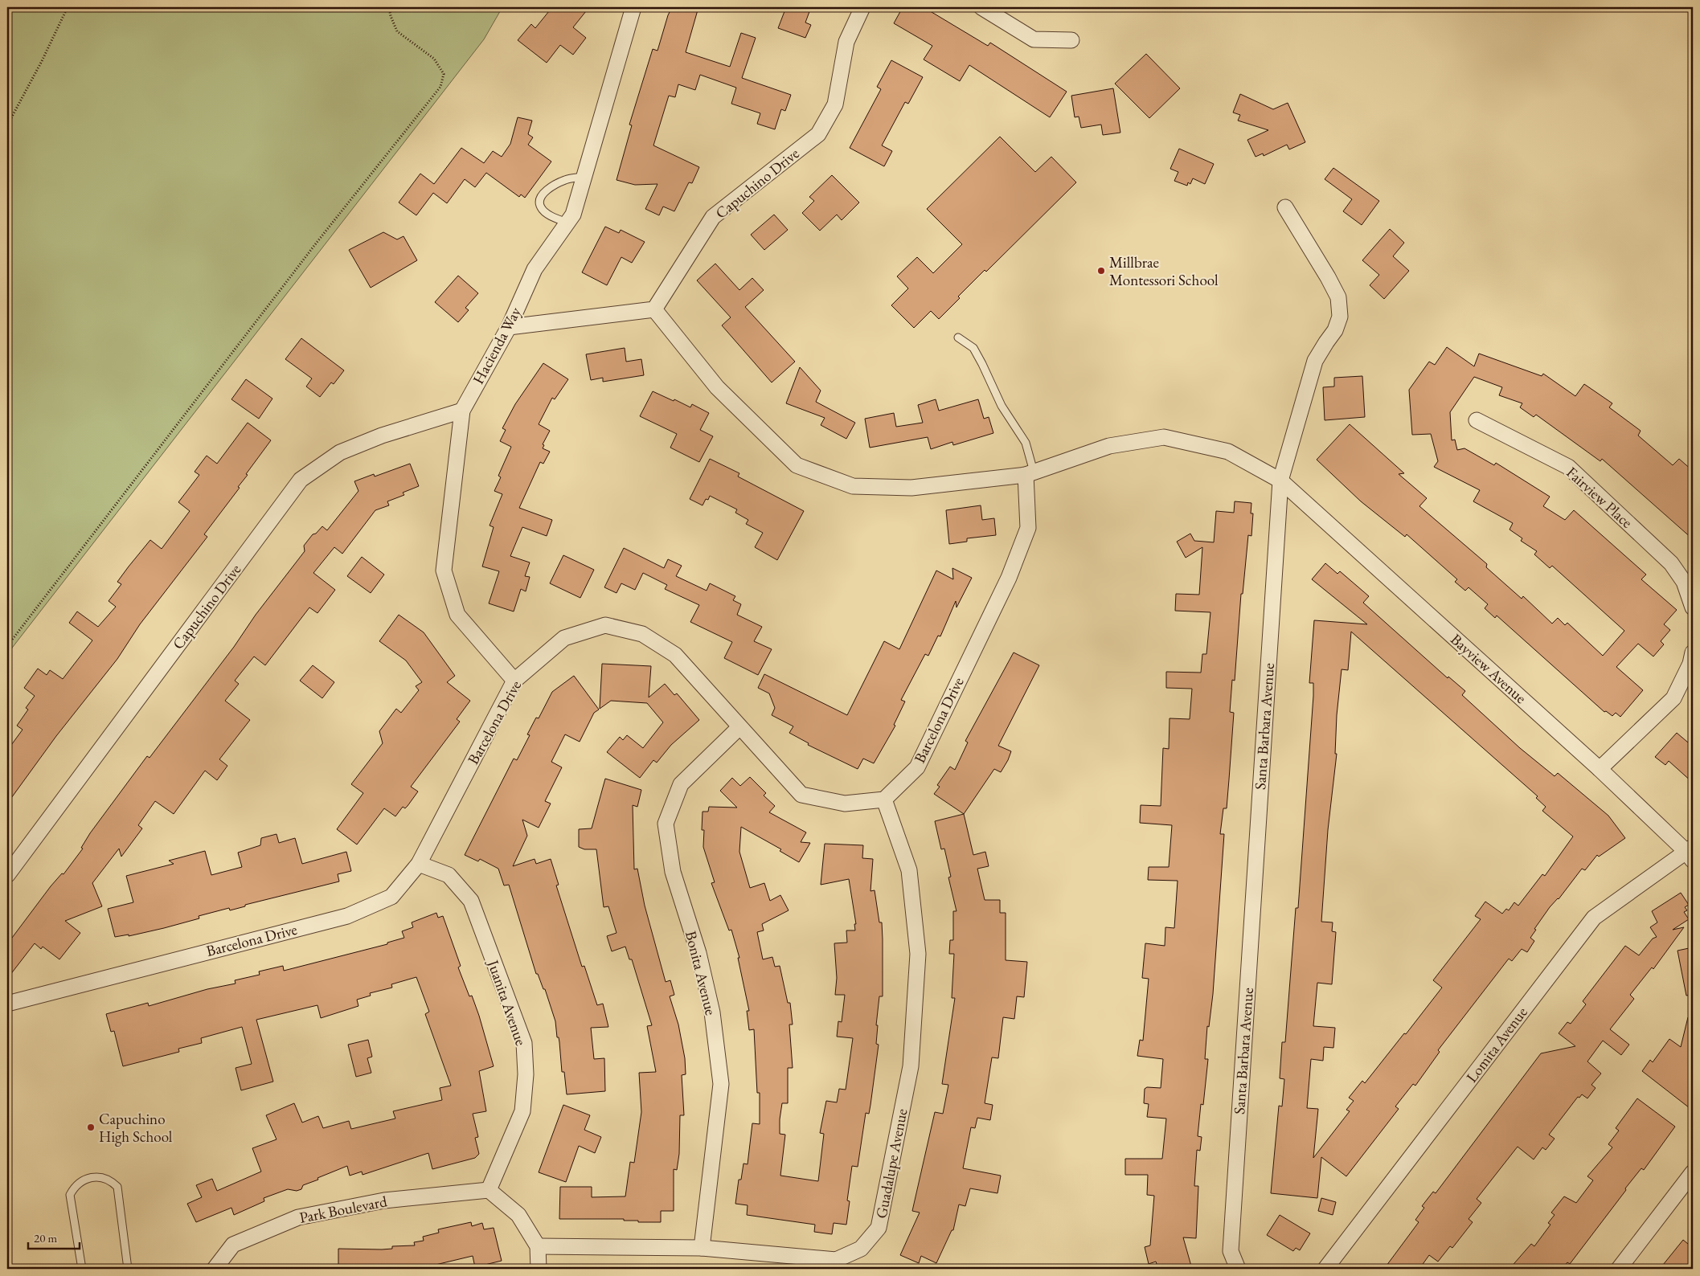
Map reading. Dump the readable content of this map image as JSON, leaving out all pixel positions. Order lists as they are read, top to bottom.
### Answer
{
  "streets": {
    "street": [
      "Capuchino Drive",
      "Hacienda Way",
      "Fairview Place",
      "Bayview Avenue",
      "Barcelona Drive",
      "Santa Barbara Avenue",
      "Bonita Avenue",
      "Juanita Avenue",
      "Lomita Avenue",
      "Guadalupe Avenue",
      "Park Boulevard"
    ]
  },
  "crossings": [
    ["Capuchino Drive", "Hacienda Way"],
    ["Capuchino Drive", "Bayview Avenue"],
    ["Hacienda Way", "Barcelona Drive"],
    ["Bayview Avenue", "Barcelona Drive"],
    ["Bayview Avenue", "Santa Barbara Avenue"],
    ["Bayview Avenue", "Lomita Avenue"],
    ["Barcelona Drive", "Bonita Avenue"],
    ["Barcelona Drive", "Juanita Avenue"],
    ["Barcelona Drive", "Guadalupe Avenue"],
    ["Bonita Avenue", "Guadalupe Avenue"],
    ["Juanita Avenue", "Park Boulevard"]
  ],
  "places": ["Millbrae Montessori School", "Capuchino High School"],
  "scale_bar": "20 m"
}
